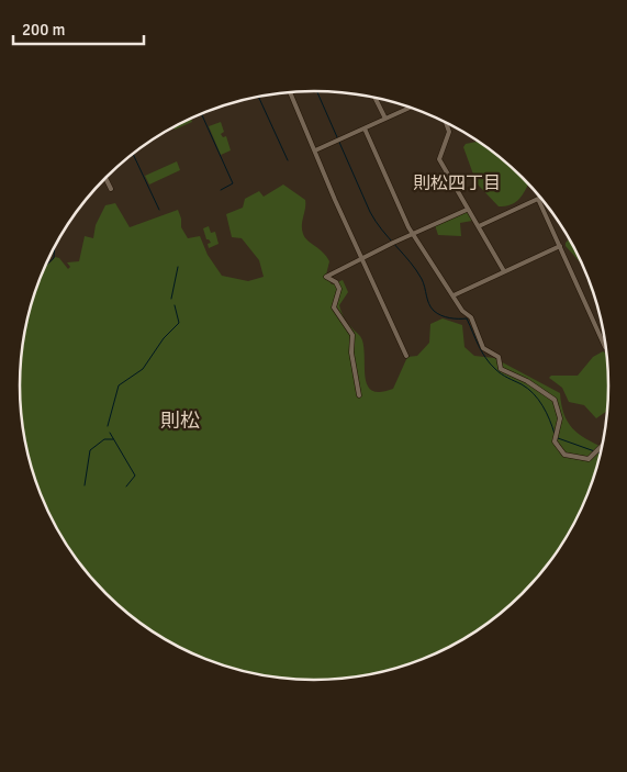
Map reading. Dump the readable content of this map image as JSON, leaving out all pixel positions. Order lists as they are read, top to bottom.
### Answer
{
  "districts": ["則松四丁目", "則松"],
  "scale_bar": "200 m"
}
